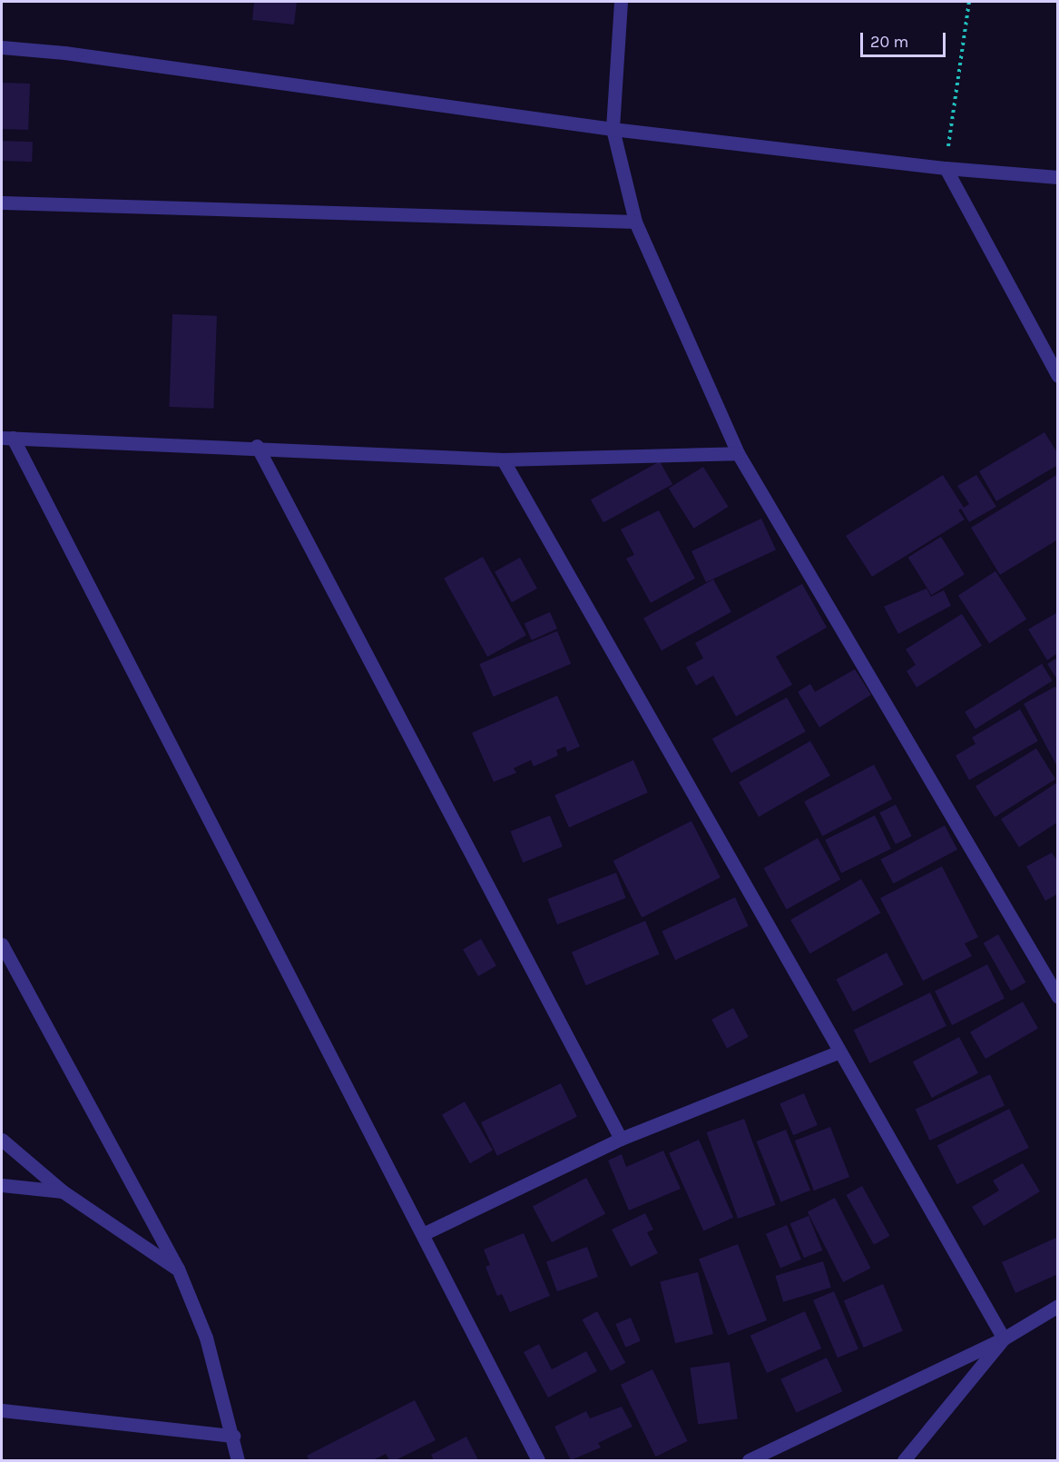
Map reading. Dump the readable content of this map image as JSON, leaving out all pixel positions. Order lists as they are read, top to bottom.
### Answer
{
  "scale_bar": "20 m"
}
